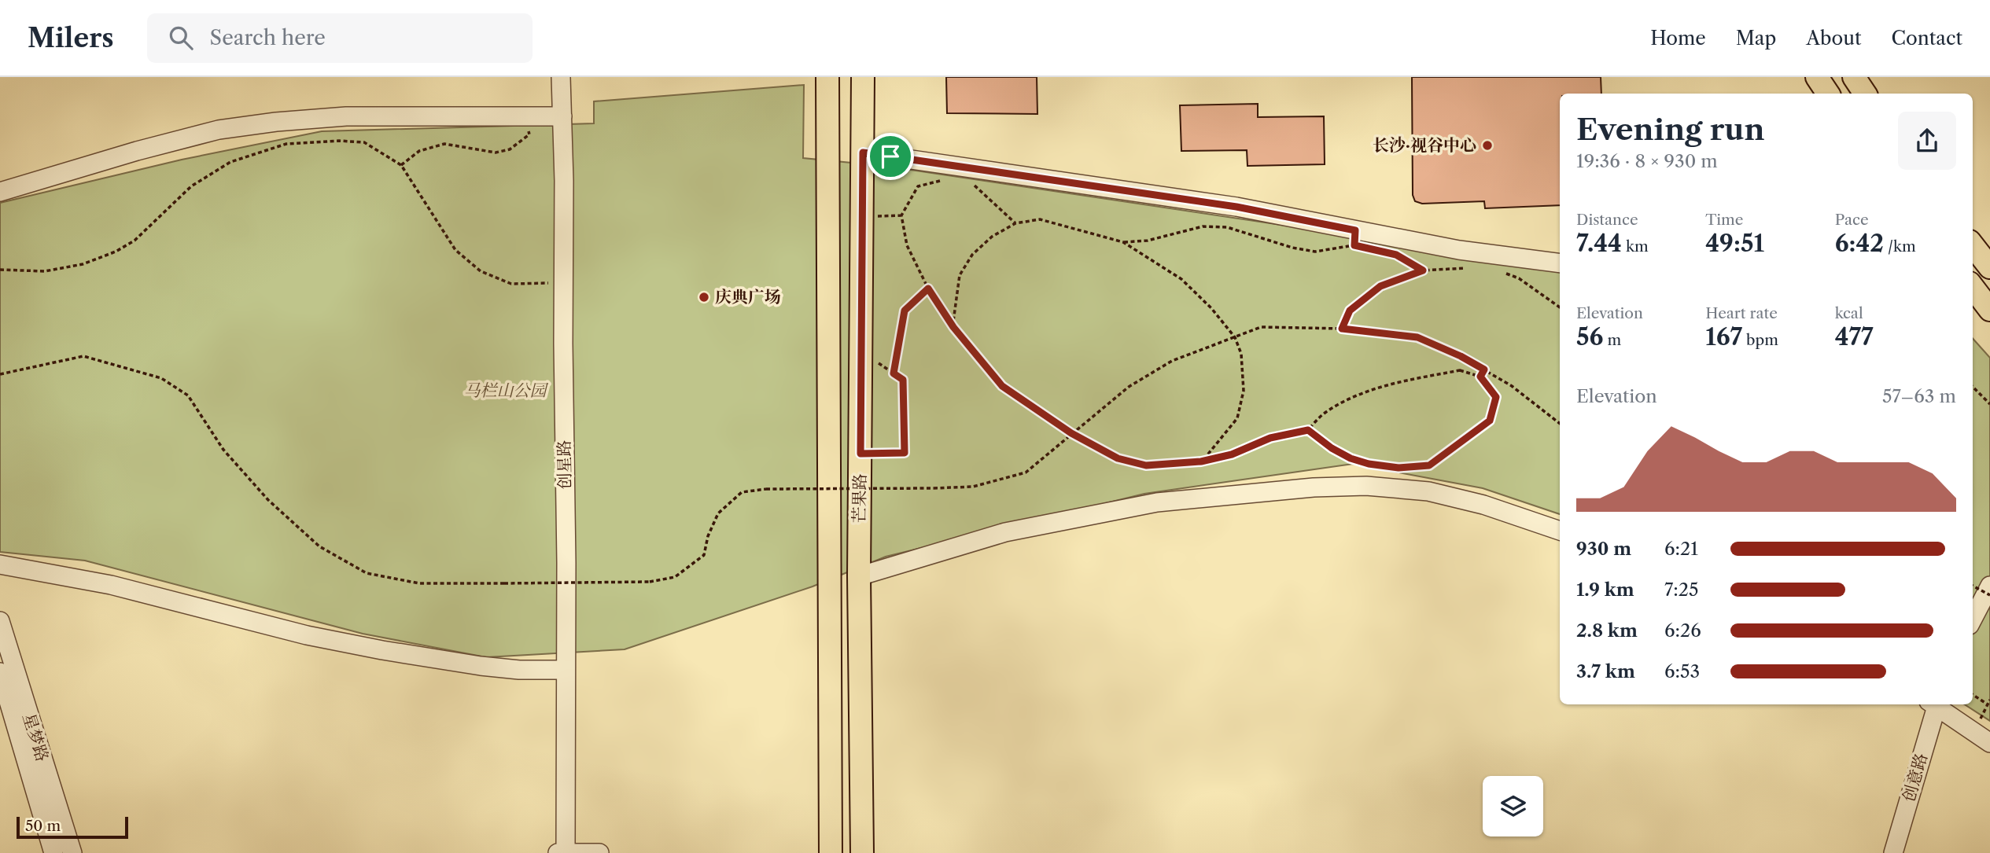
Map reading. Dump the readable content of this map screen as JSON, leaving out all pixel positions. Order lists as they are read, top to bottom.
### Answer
{
  "streets": {
    "main road": ["芒果路"],
    "street": ["创星路", "星梦路", "创意路"]
  },
  "parks": ["马栏山公园"],
  "places": ["长沙·视谷中心", "庆典广场"],
  "scale_bar": "50 m",
  "page": {
    "header": "Milers",
    "search": "Search here",
    "nav": [
      "Home",
      "Map",
      "About",
      "Contact"
    ],
    "heading": ["Evening run", "19:36 · 8 × 930 m"],
    "stats": [
      ["Distance", "7.44 km"],
      ["Time", "49:51"],
      ["Pace", "6:42 /km"],
      ["Elevation", "56 m"],
      ["Heart rate", "167 bpm"],
      ["kcal", "477"]
    ],
    "chart": ["Elevation", "57–63 m"],
    "list": [
      {
        "name": "930 m",
        "note": "6:21"
      },
      {
        "name": "1.9 km",
        "note": "7:25"
      },
      {
        "name": "2.8 km",
        "note": "6:26"
      },
      {
        "name": "3.7 km",
        "note": "6:53"
      }
    ],
    "scale": "50 m"
  }
}
